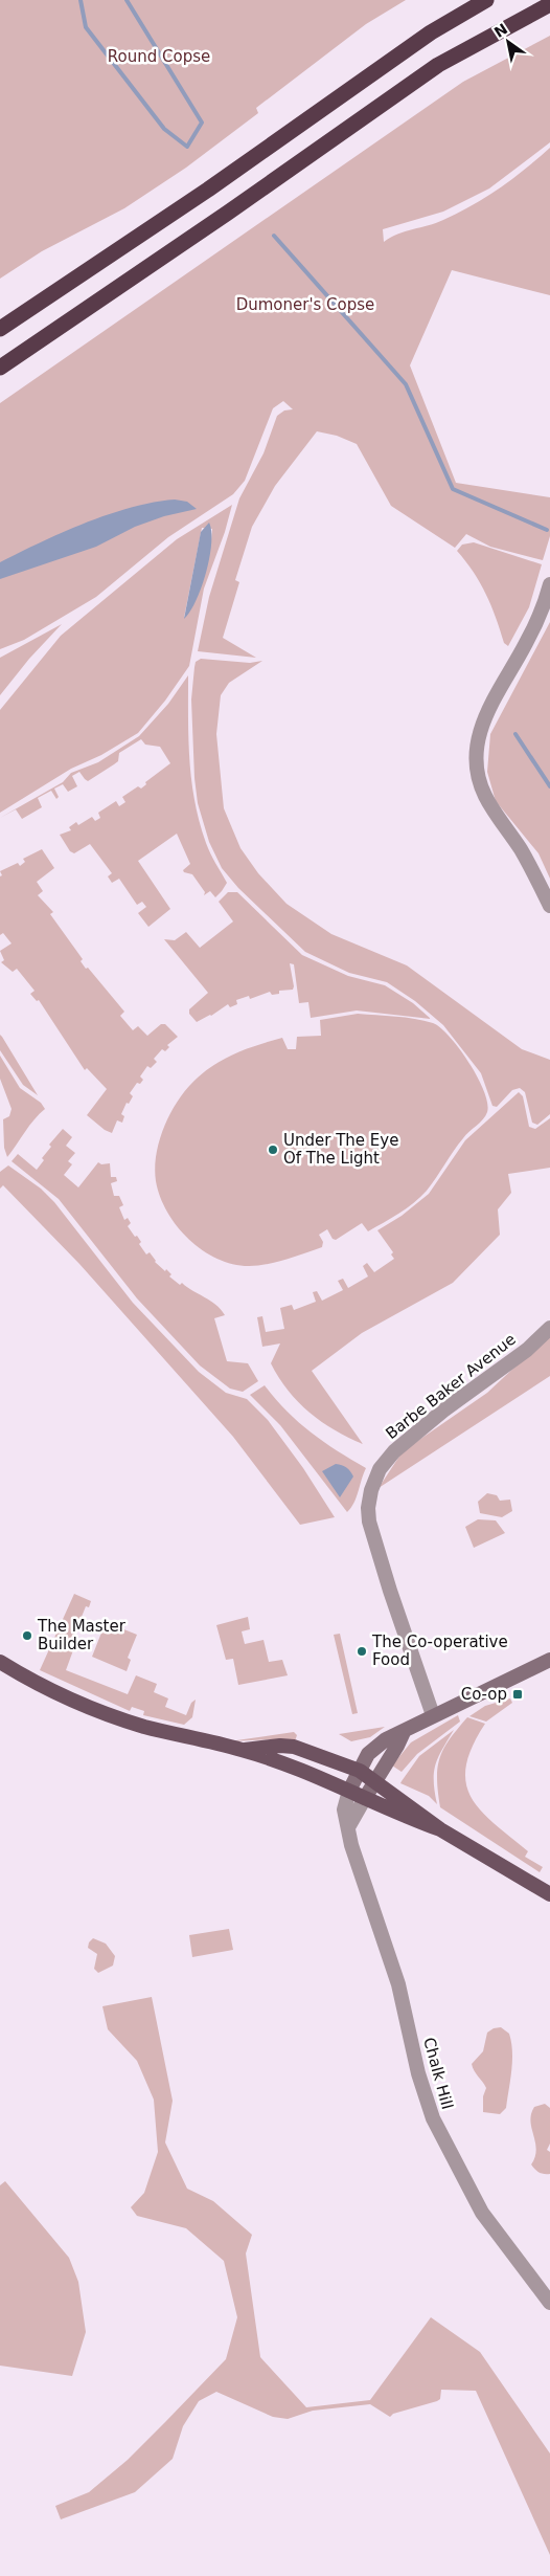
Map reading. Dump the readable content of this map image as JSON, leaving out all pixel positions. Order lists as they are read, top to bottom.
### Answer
{
  "streets": {
    "street": ["Barbe Baker Avenue", "Chalk Hill"]
  },
  "parks": ["Round Copse", "Dumoner's Copse"],
  "places": {
    "other": ["Under The Eye Of The Light", "The Master Builder", "The Co-operative Food"],
    "transit": ["Co-op"]
  },
  "north": "top left"
}
